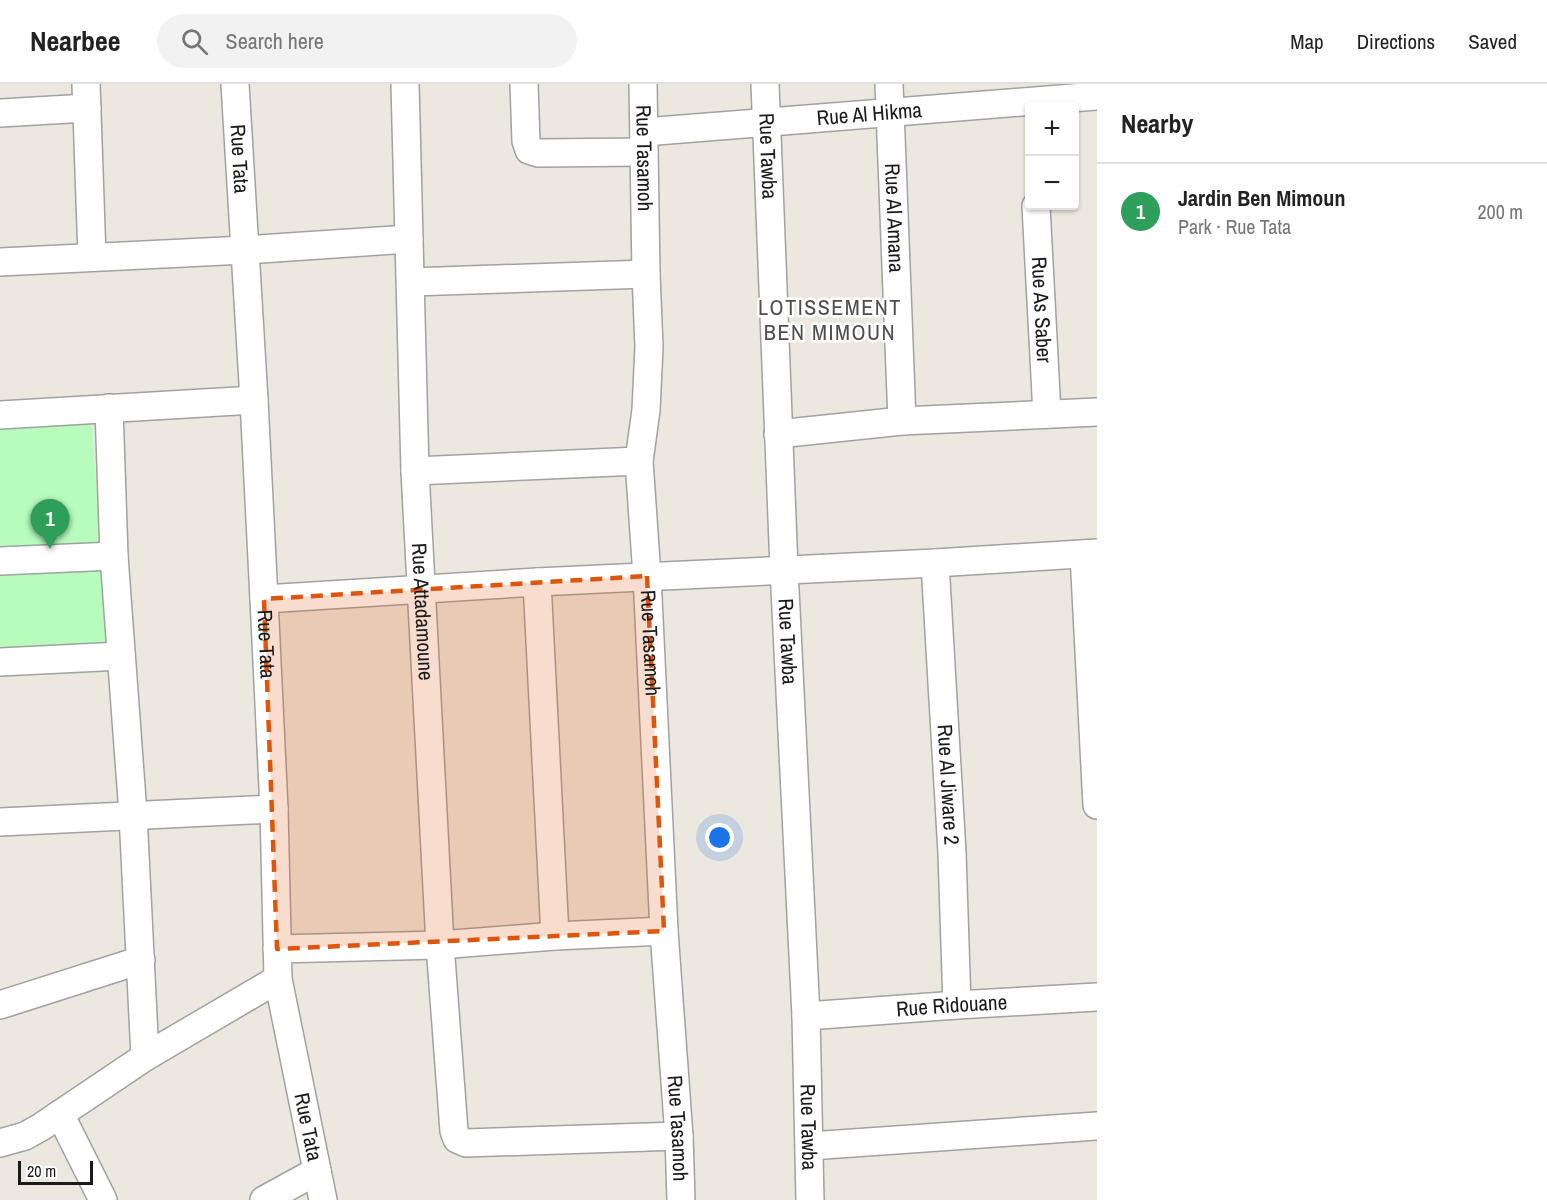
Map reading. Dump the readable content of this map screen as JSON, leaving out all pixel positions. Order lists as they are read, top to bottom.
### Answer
{
  "streets": {
    "street": [
      "Rue Al Hikma",
      "Rue Tawba",
      "Rue Tasamoh",
      "Rue Tata",
      "Rue Al Amana",
      "Rue As Saber",
      "Rue Attadamoune",
      "Rue Al Jiware 2",
      "Rue Ridouane"
    ]
  },
  "crossings": [
    ["Rue Al Hikma", "Rue Tawba"],
    ["Rue Al Hikma", "Rue Tasamoh"],
    ["Rue Al Hikma", "Rue Al Amana"],
    ["Rue Tawba", "Rue Ridouane"],
    ["Rue Tasamoh", "Rue Attadamoune"],
    ["Rue Al Jiware 2", "Rue Ridouane"]
  ],
  "districts": ["LOTISSEMENT BEN MIMOUN"],
  "scale_bar": "20 m",
  "page": {
    "header": "Nearbee",
    "search": "Search here",
    "nav": ["Map", "Directions", "Saved"],
    "heading": "Nearby",
    "map_buttons": ["+", "−"],
    "list": [
      {
        "mark": "1",
        "name": "Jardin Ben Mimoun",
        "note": "Park · Rue Tata",
        "value": "200 m"
      }
    ],
    "pins": "1",
    "scale": "20 m"
  }
}
